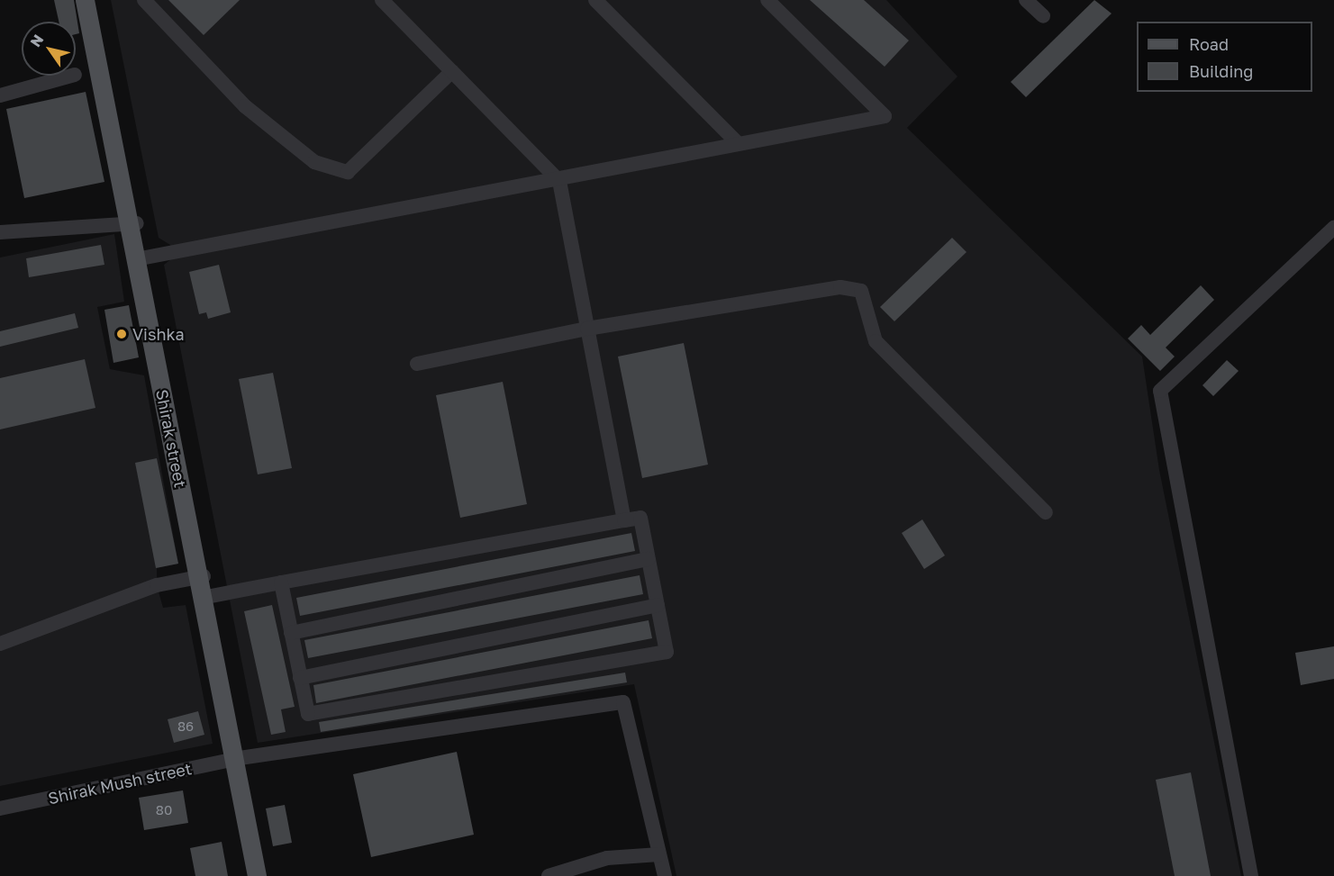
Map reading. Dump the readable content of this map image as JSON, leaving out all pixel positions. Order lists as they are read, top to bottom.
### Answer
{
  "streets": {
    "main road": ["Shirak street"],
    "street": ["Shirak Mush street"]
  },
  "crossings": [
    ["Shirak street", "Shirak Mush street"]
  ],
  "places": ["Vishka"],
  "house_numbers": ["86", "80"],
  "legend": ["Road", "Building"],
  "north": "top left"
}
